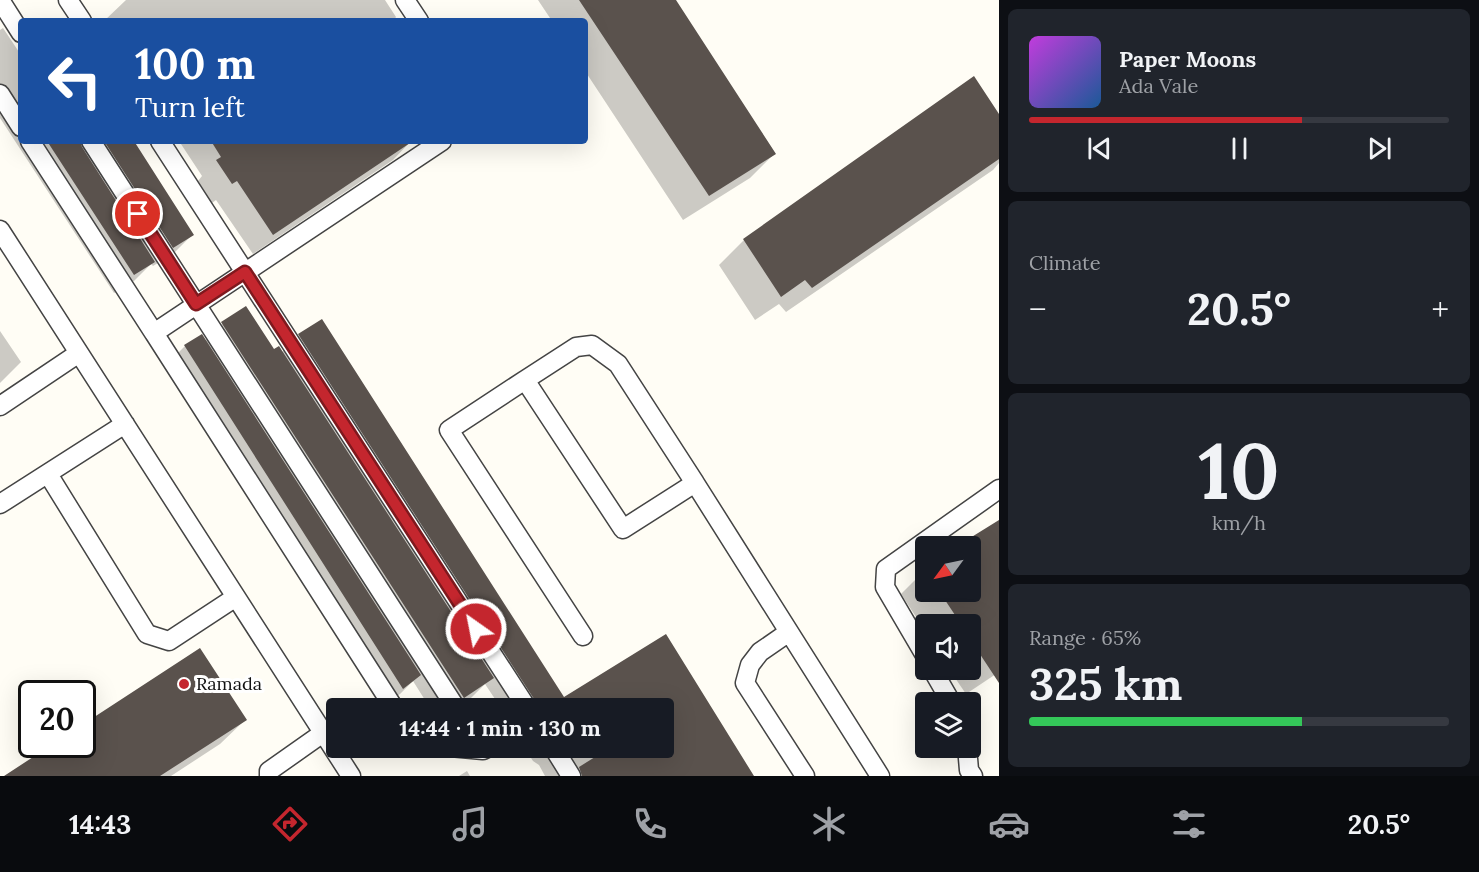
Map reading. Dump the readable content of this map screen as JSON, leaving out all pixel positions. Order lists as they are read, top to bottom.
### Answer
{
  "places": ["Ramada"],
  "north": "bottom left",
  "page": {
    "turn": ["100 m", "Turn left"],
    "song": ["Paper Moons", "Ada Vale"],
    "tile": [
      "Climate",
      ["10", "km/h"],
      ["Range · 65%", "325 km"]
    ],
    "heat": ["−", "20.5°", "+"],
    "limit": "20",
    "trip": "14:44 · 1 min · 130 m",
    "tabs": ["14:43", "20.5°"]
  }
}
